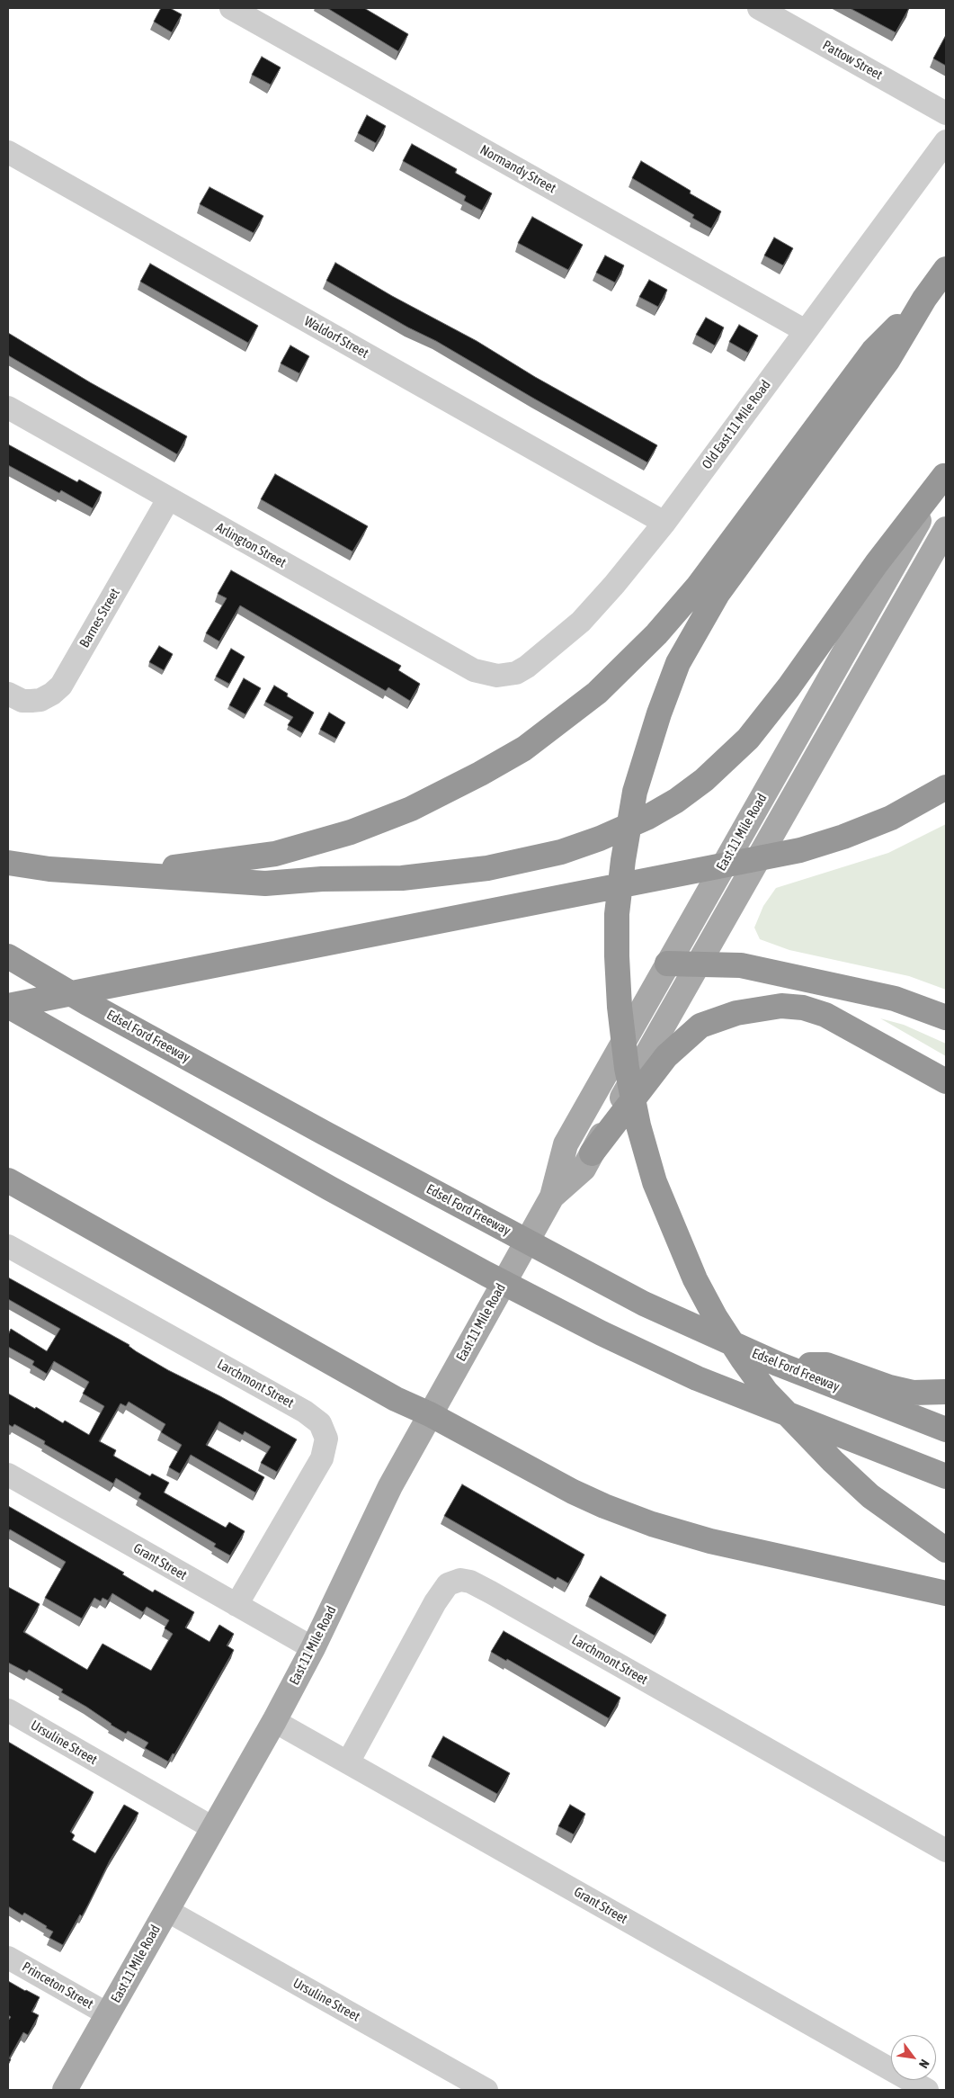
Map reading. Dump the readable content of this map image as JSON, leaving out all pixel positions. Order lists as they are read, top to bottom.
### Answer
{
  "streets": {
    "highway": ["Edsel Ford Freeway"],
    "main road": ["East 11 Mile Road"],
    "street": [
      "Pattow Street",
      "Normandy Street",
      "Waldorf Street",
      "Old East 11 Mile Road",
      "Arlington Street",
      "Barnes Street",
      "Larchmont Street",
      "Grant Street",
      "Ursuline Street",
      "Princeton Street"
    ]
  },
  "crossings": [
    ["Normandy Street", "Old East 11 Mile Road"],
    ["Waldorf Street", "Old East 11 Mile Road"],
    ["Old East 11 Mile Road", "Arlington Street"],
    ["Arlington Street", "Barnes Street"],
    ["East 11 Mile Road", "Grant Street"],
    ["East 11 Mile Road", "Ursuline Street"],
    ["East 11 Mile Road", "Princeton Street"],
    ["Larchmont Street", "Grant Street"]
  ],
  "north": "bottom right"
}
